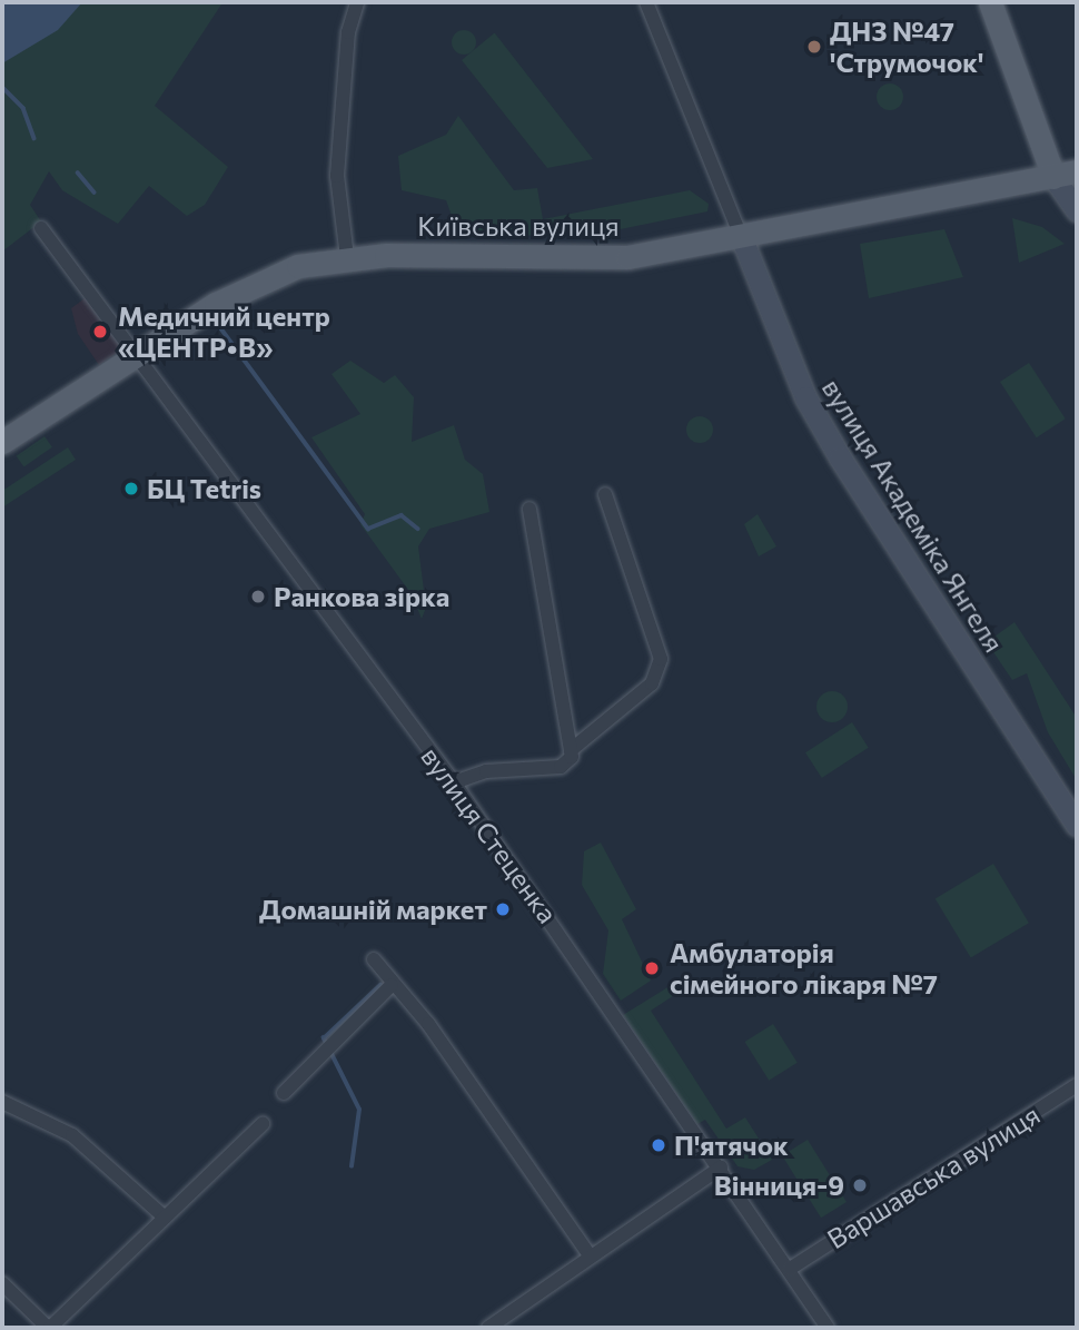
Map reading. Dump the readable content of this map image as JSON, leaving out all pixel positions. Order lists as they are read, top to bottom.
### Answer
{
  "streets": {
    "main road": ["Київська вулиця", "вулиця Академіка Янгеля"],
    "street": ["вулиця Стеценка", "Варшавська вулиця"]
  },
  "crossings": [
    ["Київська вулиця", "вулиця Академіка Янгеля"],
    ["Київська вулиця", "вулиця Стеценка"],
    ["вулиця Стеценка", "Варшавська вулиця"]
  ],
  "places": [
    "ДНЗ №47 'Струмочок'",
    "Медичний центр «ЦЕНТР•В»",
    "БЦ Tetris",
    "Ранкова зірка",
    "Домашній маркет",
    "Амбулаторія сімейного лікаря №7",
    "П'ятячок",
    "Вінниця-9"
  ]
}
